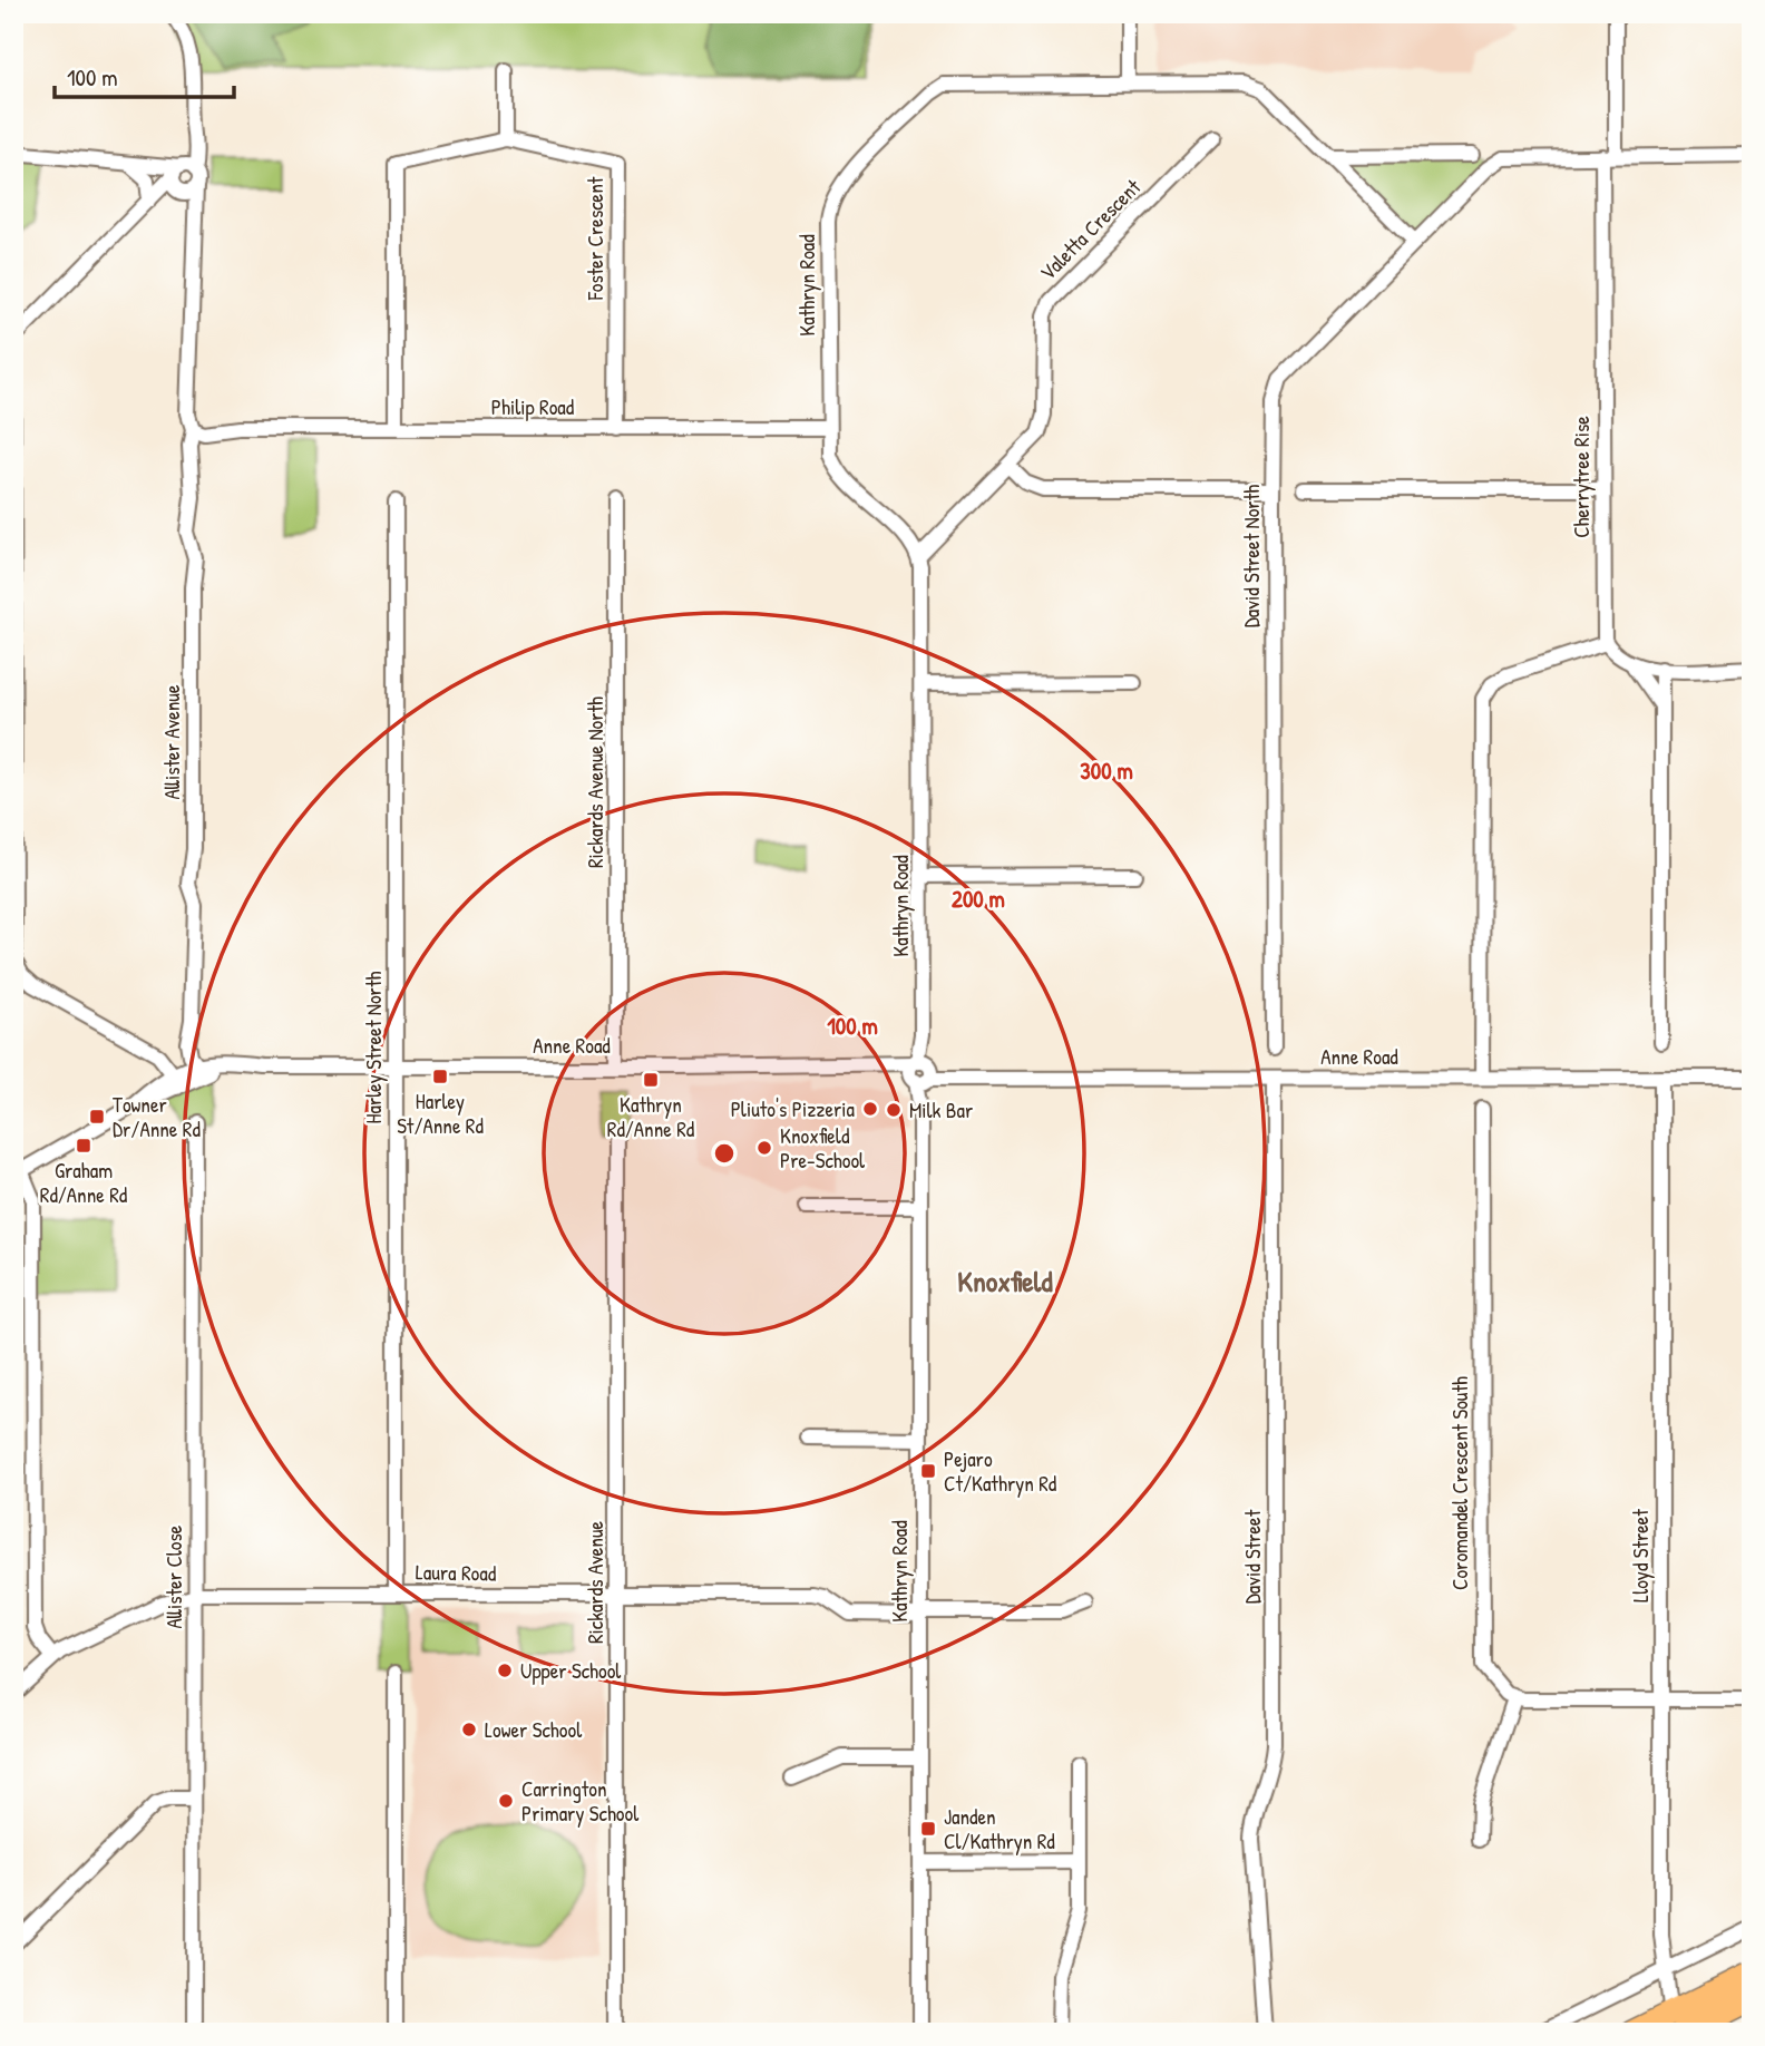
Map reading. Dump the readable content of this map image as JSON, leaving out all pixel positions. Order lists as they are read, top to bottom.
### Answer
{
  "streets": {
    "street": [
      "Valetta Crescent",
      "Foster Crescent",
      "Kathryn Road",
      "Philip Road",
      "Cherrytree Rise",
      "David Street North",
      "Allister Avenue",
      "Rickards Avenue North",
      "Anne Road",
      "Harley Street North",
      "Coromandel Crescent South",
      "Lloyd Street",
      "David Street",
      "Laura Road",
      "Allister Close",
      "Rickards Avenue"
    ]
  },
  "crossings": [
    ["Valetta Crescent", "Kathryn Road"],
    ["Foster Crescent", "Philip Road"],
    ["Kathryn Road", "Philip Road"],
    ["Kathryn Road", "David Street North"],
    ["Kathryn Road", "Anne Road"],
    ["Kathryn Road", "Laura Road"],
    ["Philip Road", "Allister Avenue"],
    ["Cherrytree Rise", "David Street North"],
    ["Allister Avenue", "Anne Road"],
    ["Rickards Avenue North", "Anne Road"],
    ["Anne Road", "Harley Street North"],
    ["Anne Road", "Lloyd Street"],
    ["Anne Road", "David Street"],
    ["Harley Street North", "Laura Road"],
    ["Laura Road", "Allister Close"],
    ["Laura Road", "Rickards Avenue"]
  ],
  "districts": ["Knoxfield"],
  "places": {
    "transit": [
      "Harley St/Anne Rd",
      "Kathryn Rd/Anne Rd",
      "Towner Dr/Anne Rd",
      "Graham Rd/Anne Rd",
      "Pejaro Ct/Kathryn Rd",
      "Janden Cl/Kathryn Rd"
    ],
    "other": [
      "Pliuto's Pizzeria",
      "Milk Bar",
      "Knoxfield Pre-School",
      "Upper School",
      "Lower School",
      "Carrington Primary School"
    ]
  },
  "scale_bar": "100 m",
  "rings": ["300 m", "200 m", "100 m"]
}
